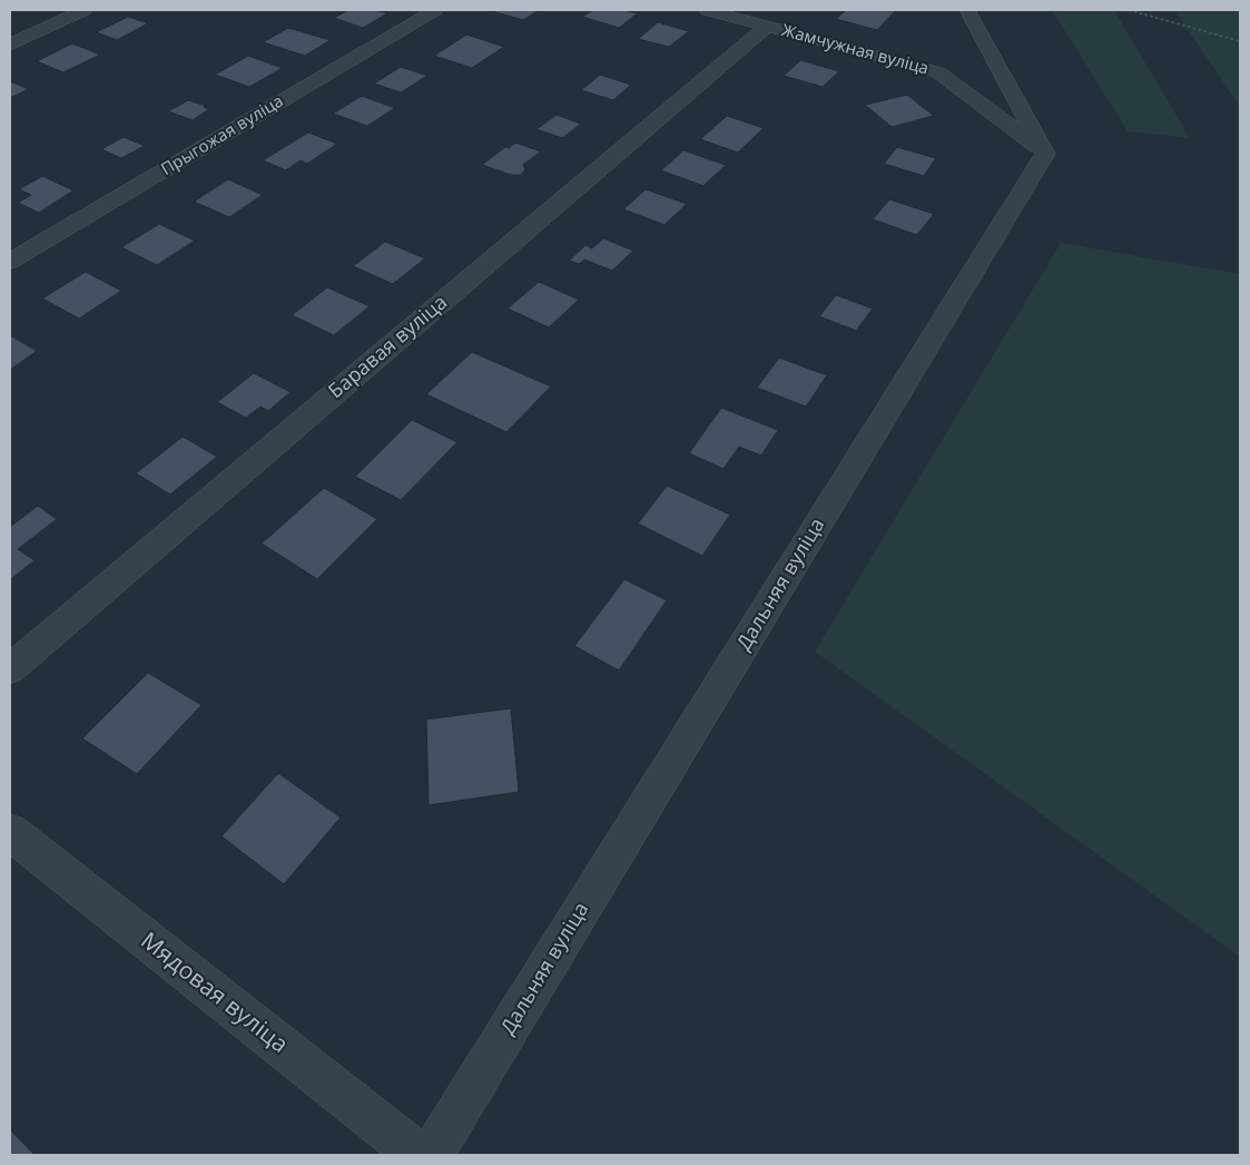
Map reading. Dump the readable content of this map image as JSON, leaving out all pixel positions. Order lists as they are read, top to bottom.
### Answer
{
  "streets": {
    "street": [
      "Жамчужная вуліца",
      "Прыгожая вуліца",
      "Баравая вуліца",
      "Дальняя вуліца",
      "Мядовая вуліца"
    ]
  },
  "crossings": [
    ["Жамчужная вуліца", "Баравая вуліца"],
    ["Жамчужная вуліца", "Дальняя вуліца"]
  ]
}
